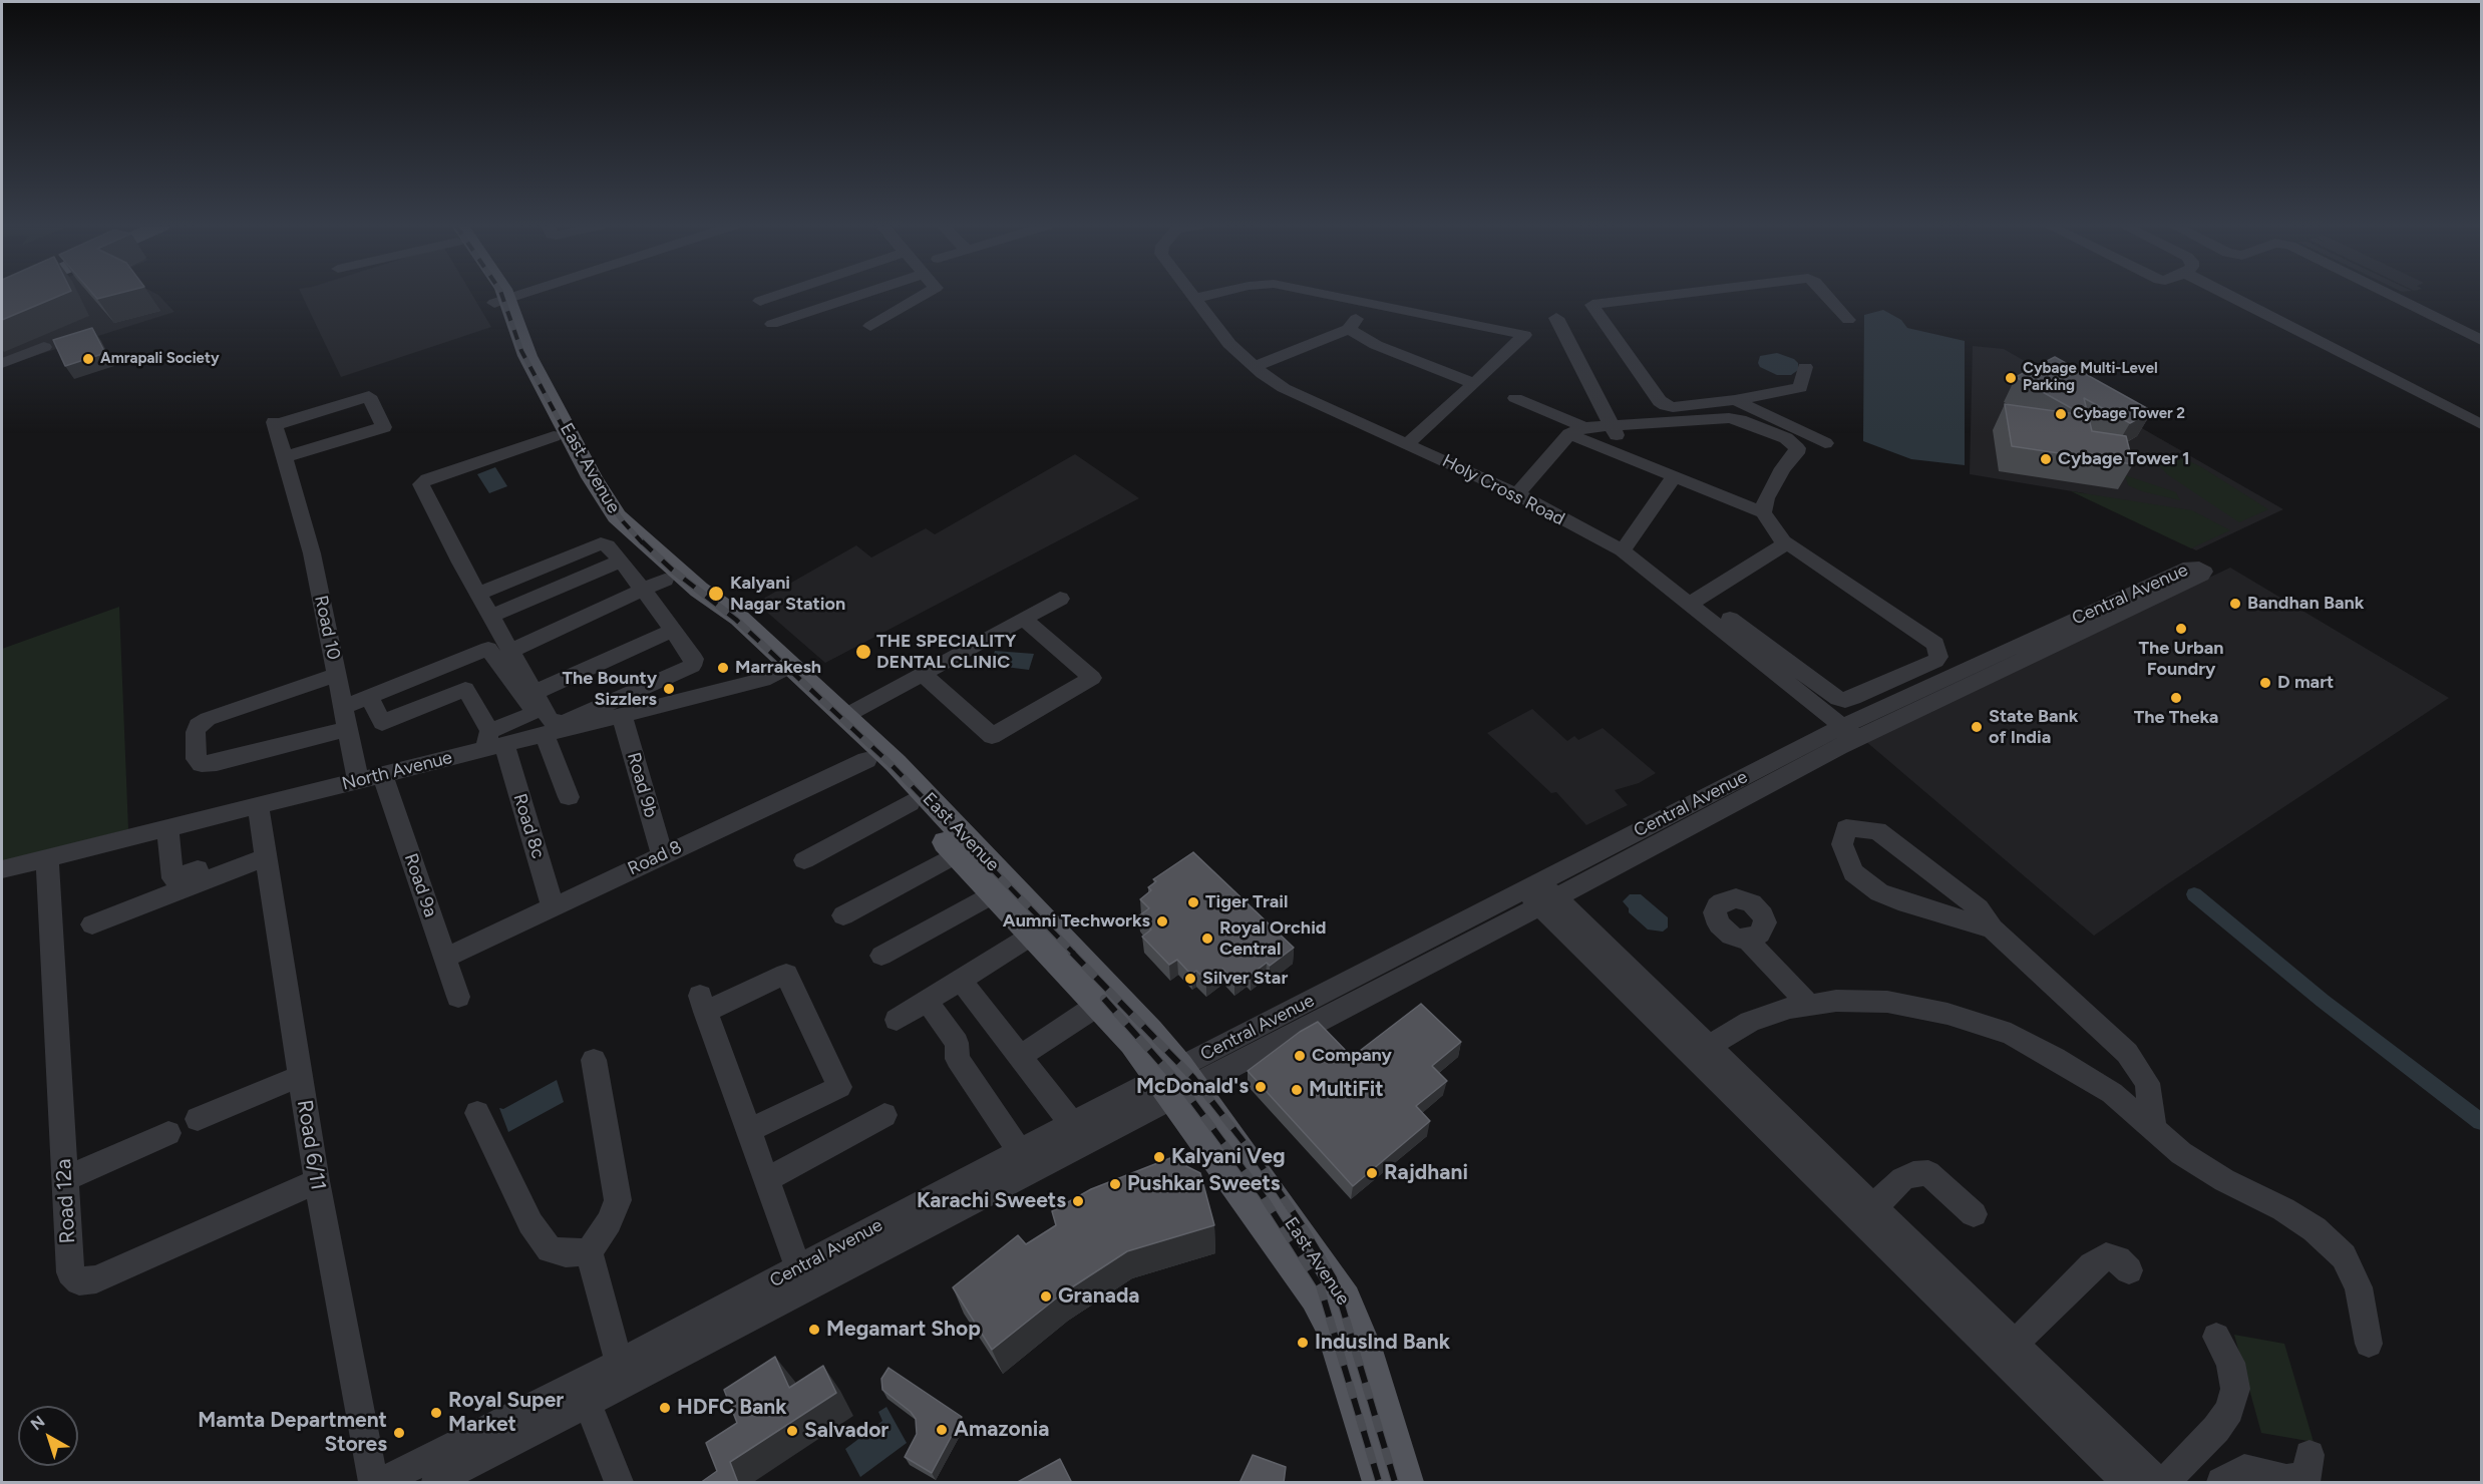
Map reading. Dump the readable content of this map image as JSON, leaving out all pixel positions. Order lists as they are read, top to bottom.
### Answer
{
  "streets": {
    "main road": ["East Avenue"],
    "street": [
      "Holy Cross Road",
      "Central Avenue",
      "Road 10",
      "North Avenue",
      "Road 9b",
      "Road 8c",
      "Road 8",
      "Road 9a",
      "Road 6/11",
      "Road 12a"
    ]
  },
  "crossings": [
    ["East Avenue", "Central Avenue"],
    ["East Avenue", "North Avenue"],
    ["East Avenue", "Road 8"],
    ["Holy Cross Road", "Central Avenue"],
    ["Road 10", "North Avenue"],
    ["North Avenue", "Road 9b"],
    ["North Avenue", "Road 8c"],
    ["North Avenue", "Road 9a"],
    ["North Avenue", "Road 6/11"],
    ["North Avenue", "Road 12a"],
    ["Road 9b", "Road 8"],
    ["Road 8c", "Road 8"],
    ["Road 8", "Road 9a"],
    ["Road 6/11", "Road 12a"]
  ],
  "places": [
    "Amrapali Society",
    "Cybage Multi-Level Parking",
    "Cybage Tower 2",
    "Cybage Tower 1",
    "Kalyani Nagar Station",
    "Bandhan Bank",
    "The Urban Foundry",
    "THE SPECIALITY DENTAL CLINIC",
    "Marrakesh",
    "D mart",
    "The Bounty Sizzlers",
    "The Theka",
    "State Bank of India",
    "Tiger Trail",
    "Aumni Techworks",
    "Royal Orchid Central",
    "Silver Star",
    "Company",
    "McDonald's",
    "MultiFit",
    "Kalyani Veg",
    "Rajdhani",
    "Pushkar Sweets",
    "Karachi Sweets",
    "Granada",
    "Megamart Shop",
    "IndusInd Bank",
    "HDFC Bank",
    "Royal Super Market",
    "Amazonia",
    "Salvador",
    "Mamta Department Stores"
  ],
  "north": "top left"
}
